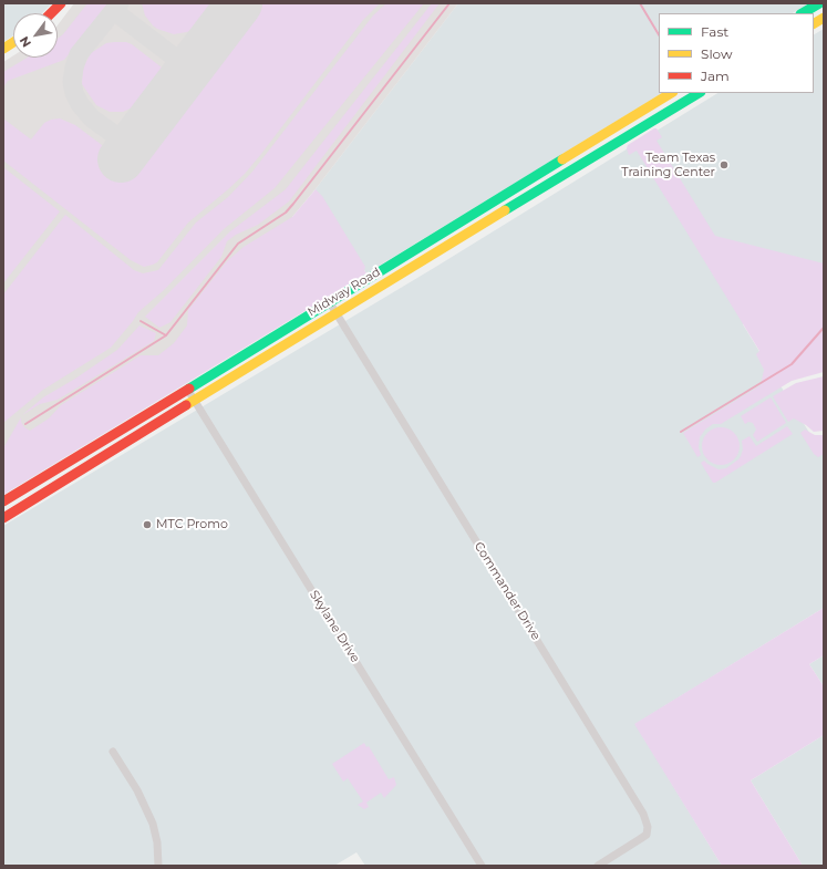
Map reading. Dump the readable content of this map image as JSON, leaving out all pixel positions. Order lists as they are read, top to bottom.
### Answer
{
  "streets": {
    "main road": ["Midway Road"],
    "street": ["Commander Drive", "Skylane Drive"]
  },
  "crossings": [
    ["Midway Road", "Commander Drive"],
    ["Midway Road", "Skylane Drive"]
  ],
  "places": ["Team Texas Training Center", "MTC Promo"],
  "legend": ["Fast", "Slow", "Jam"],
  "north": "bottom left"
}
